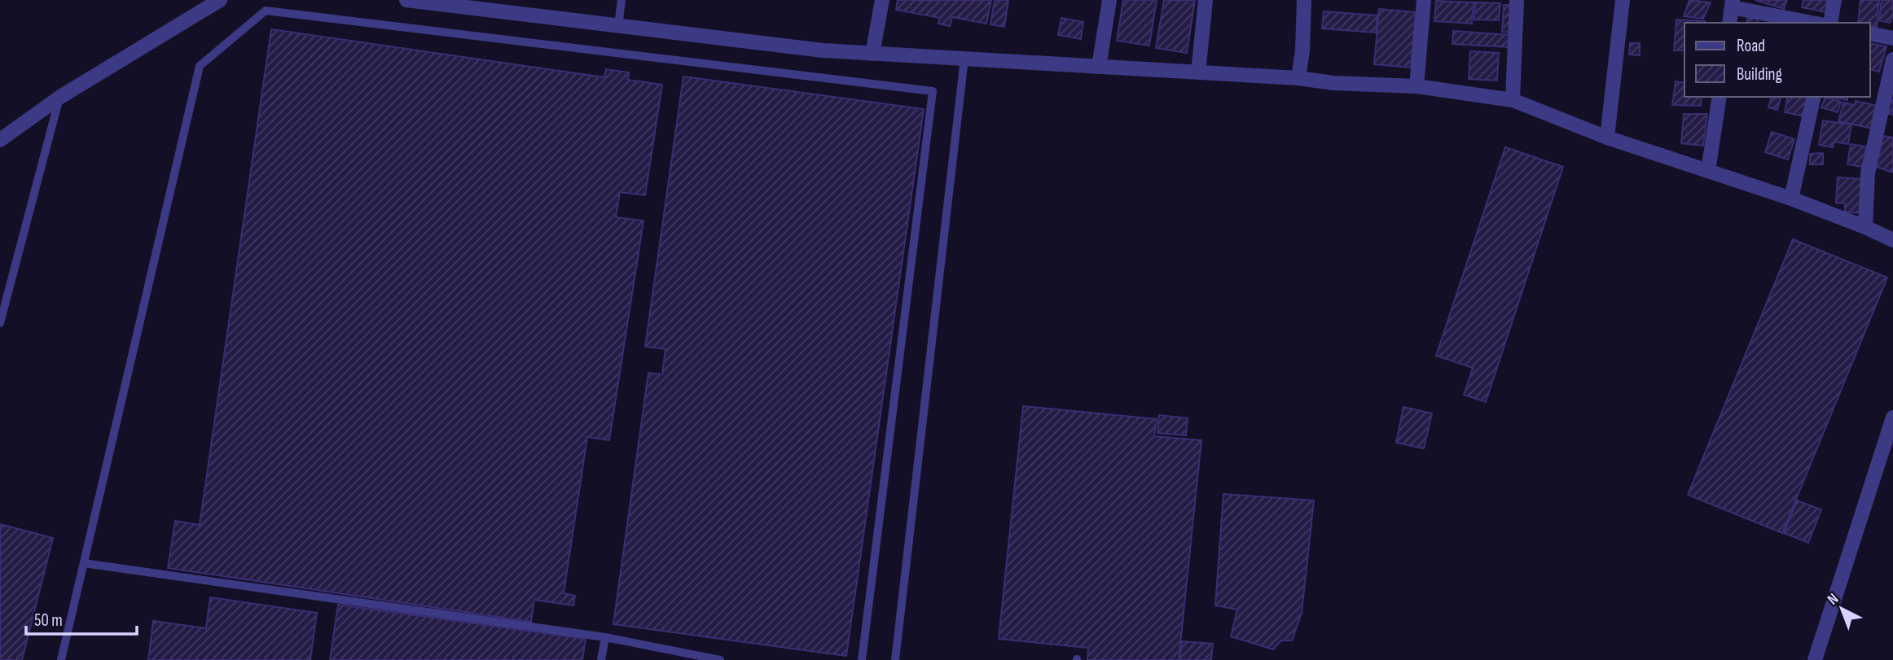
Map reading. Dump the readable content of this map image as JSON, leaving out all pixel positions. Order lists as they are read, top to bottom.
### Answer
{
  "legend": ["Road", "Building"],
  "scale_bar": "50 m",
  "north": "top left"
}
